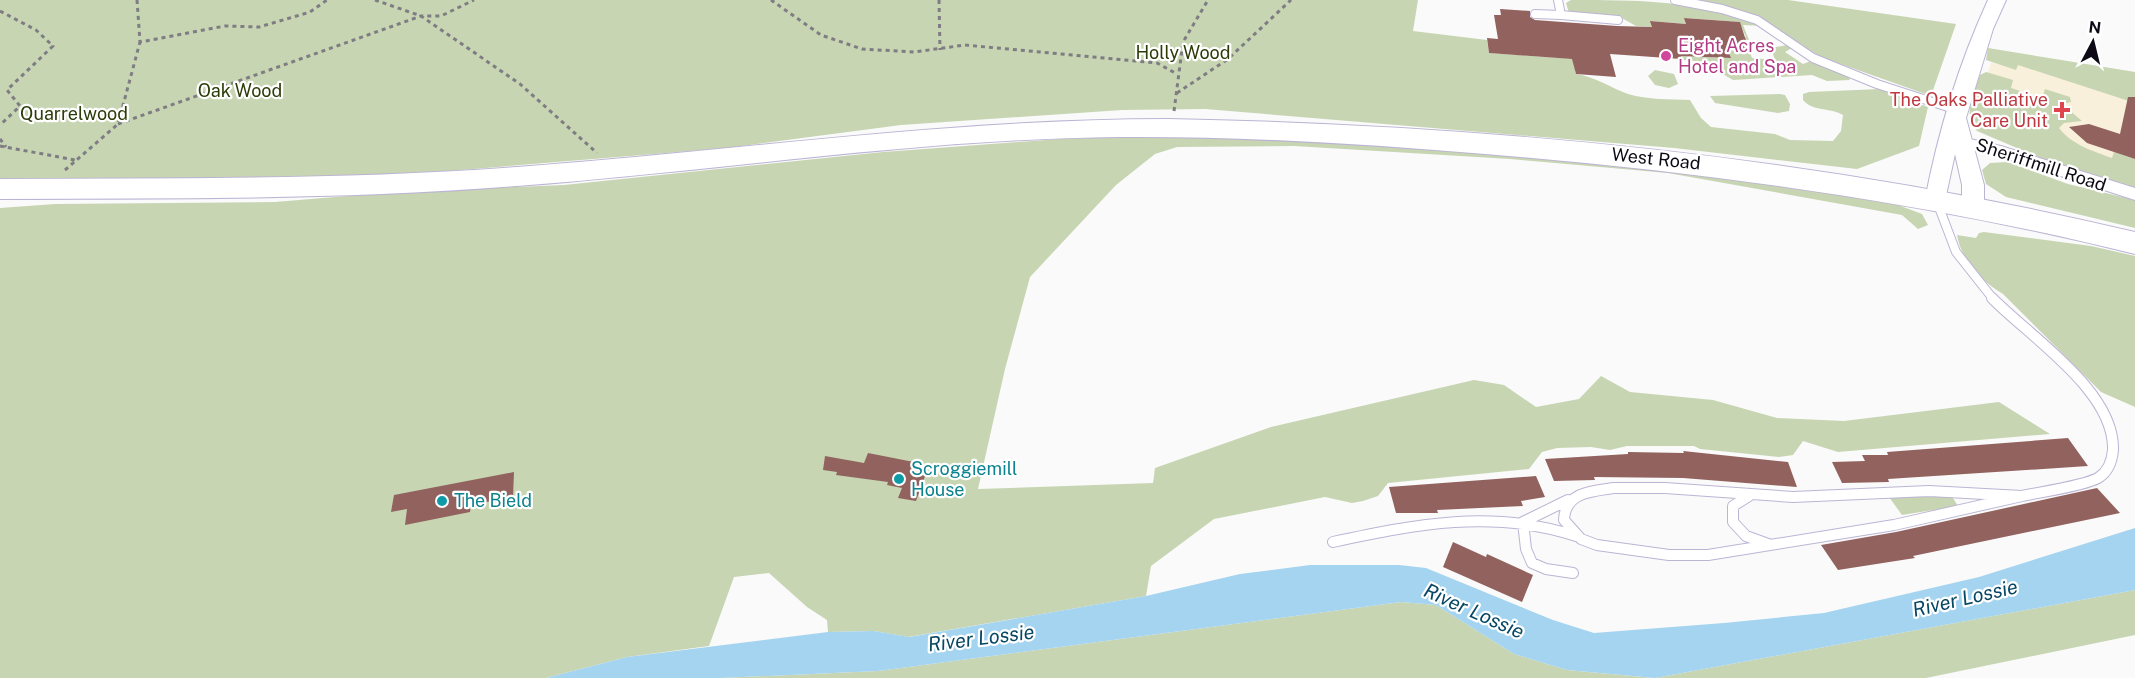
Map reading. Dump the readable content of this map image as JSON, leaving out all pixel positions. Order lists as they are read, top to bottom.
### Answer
{
  "streets": {
    "highway": ["West Road"],
    "street": ["Sheriffmill Road"]
  },
  "water": ["River Lossie"],
  "parks": ["Holly Wood", "Oak Wood", "Quarrelwood"],
  "places": {
    "other": ["Eight Acres Hotel and Spa", "Scroggiemill House", "The Bield"],
    "health": ["The Oaks Palliative Care Unit"]
  },
  "north": "top"
}
